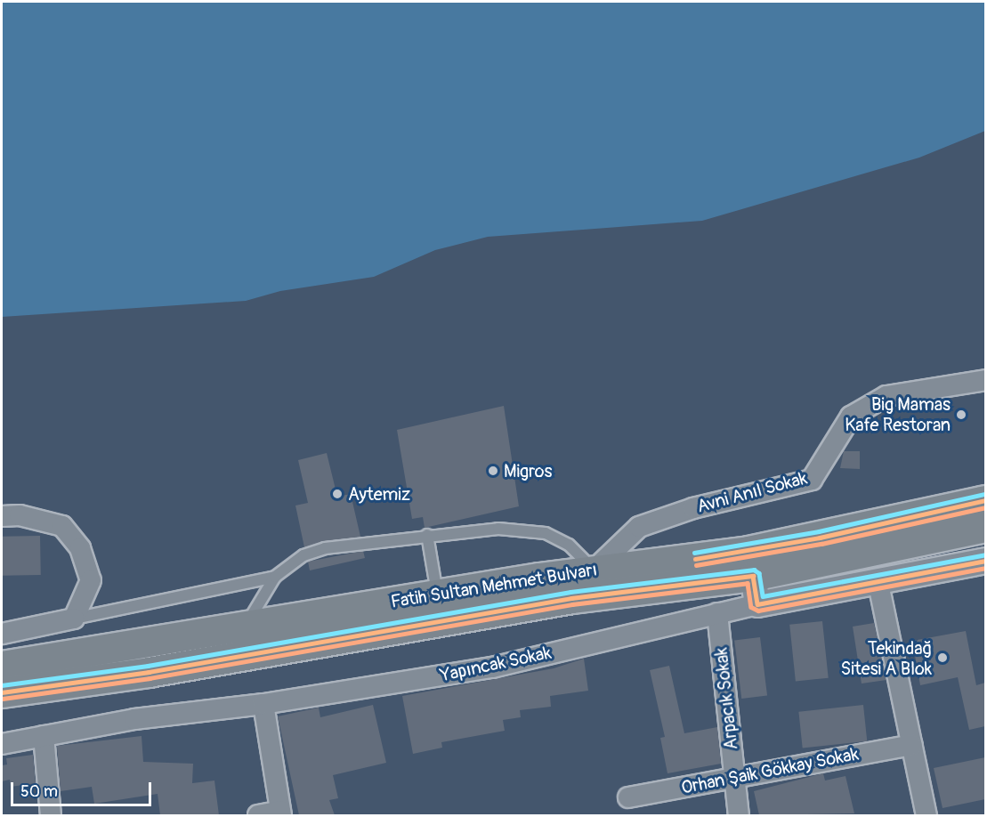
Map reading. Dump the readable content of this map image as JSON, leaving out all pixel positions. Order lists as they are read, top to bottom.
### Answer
{
  "streets": {
    "main road": ["Fatih Sultan Mehmet Bulvarı"],
    "street": [
      "Avni Anıl Sokak",
      "Yapıncak Sokak",
      "Arpacık Sokak",
      "Orhan Şaik Gökkay Sokak"
    ]
  },
  "crossings": [
    ["Avni Anıl Sokak", "Fatih Sultan Mehmet Bulvarı"],
    ["Yapıncak Sokak", "Arpacık Sokak"],
    ["Arpacık Sokak", "Orhan Şaik Gökkay Sokak"]
  ],
  "places": [
    "Big Mamas Kafe Restoran",
    "Migros",
    "Aytemiz",
    "Tekindağ Sitesi A Blok"
  ],
  "scale_bar": "50 m"
}
